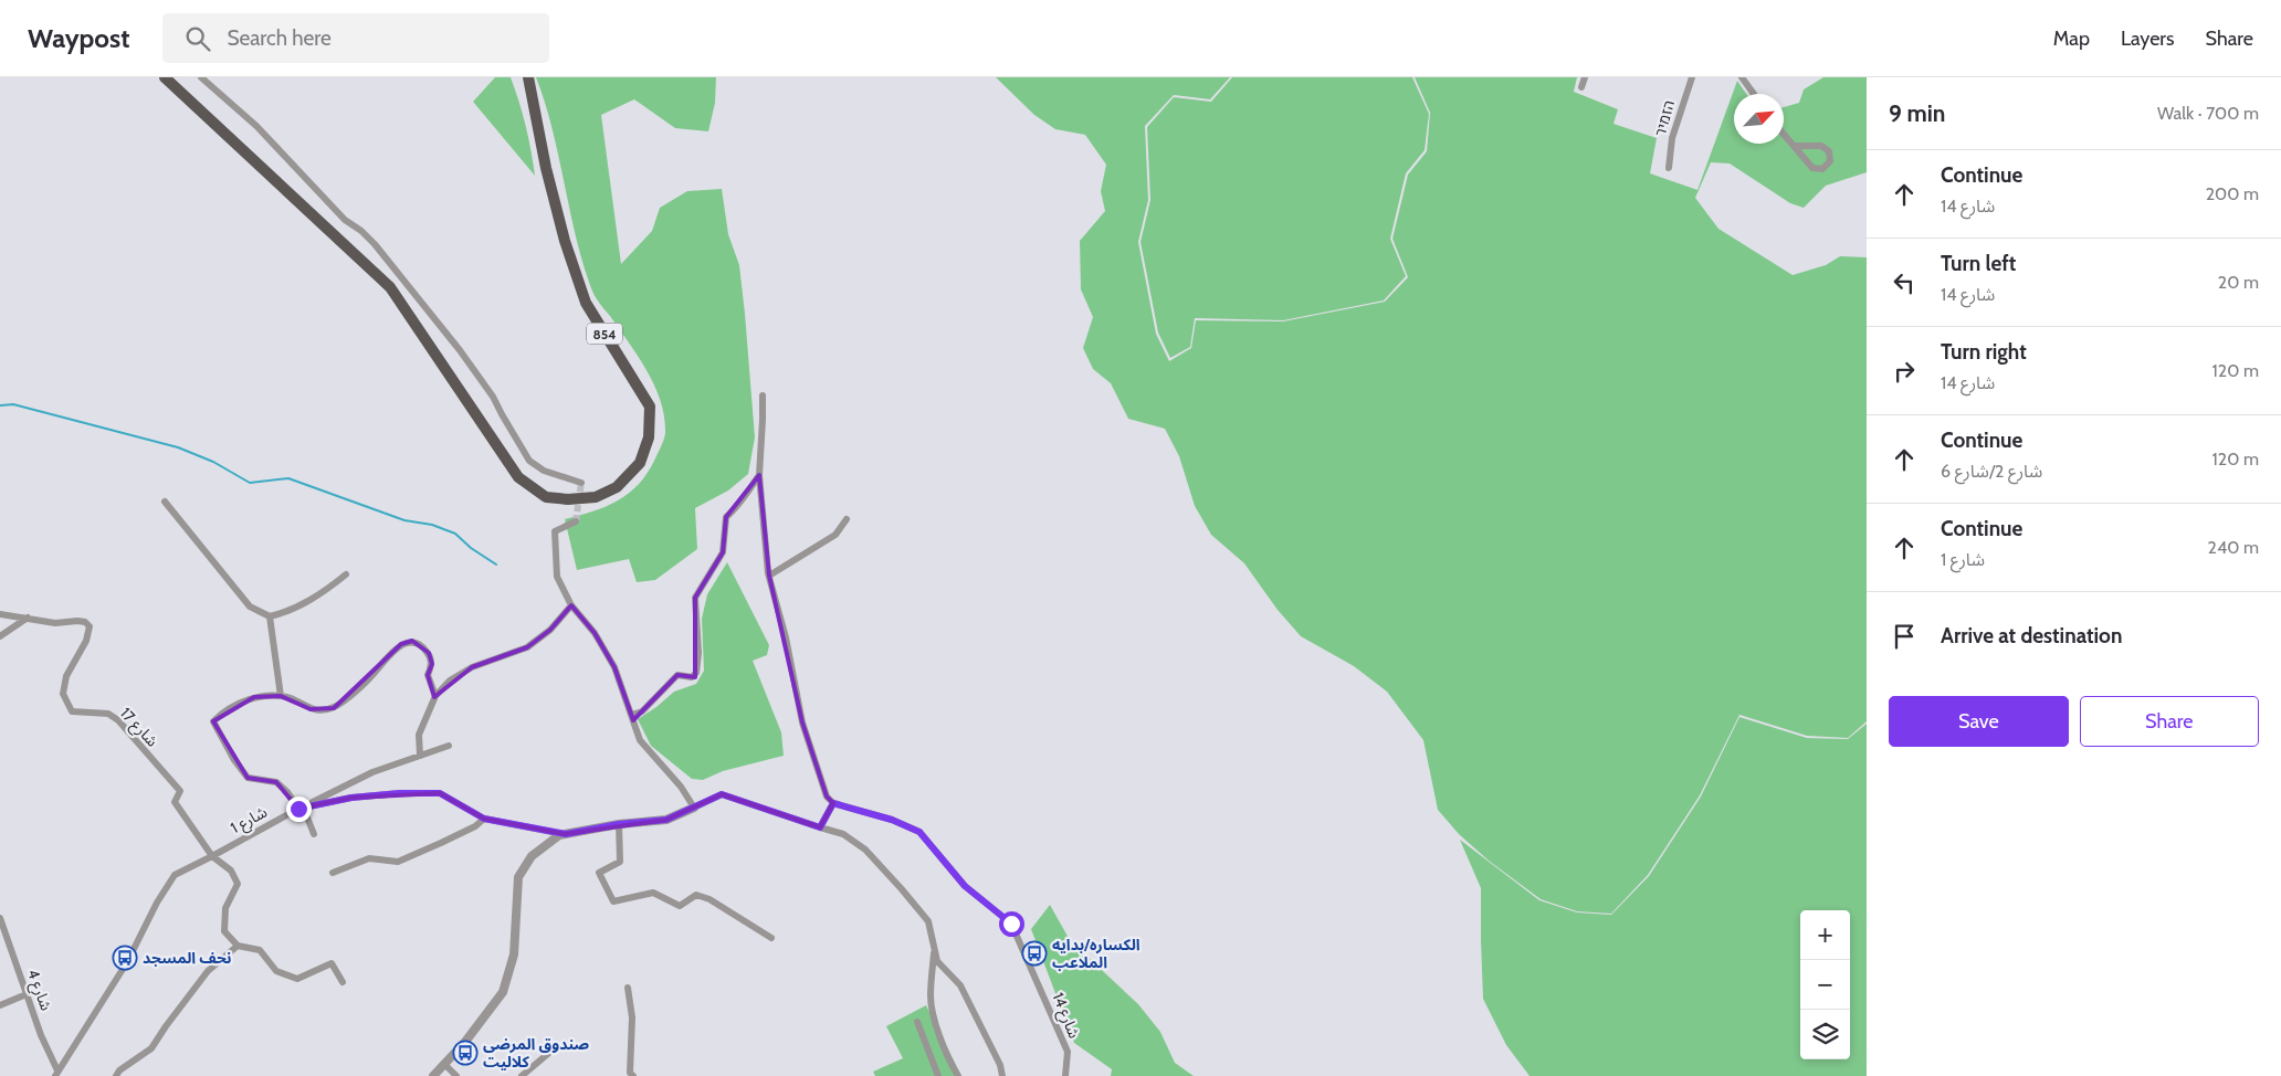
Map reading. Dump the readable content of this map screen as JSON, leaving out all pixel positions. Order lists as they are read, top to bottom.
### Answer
{
  "streets": {
    "main road": ["854"],
    "street": [
      "הזמיר",
      "شارع 17",
      "شارع 1",
      "شارع 4",
      "شارع 14"
    ]
  },
  "crossings": [
    ["شارع 17", "شارع 1"],
    ["شارع 1", "شارع 4"]
  ],
  "places": {
    "bus stop": ["الكساره/بدايه الملاعب", "نحف المسجد", "صندوق المرضى كلاليت"]
  },
  "north": "top right",
  "page": {
    "header": "Waypost",
    "search": "Search here",
    "nav": ["Map", "Layers", "Share"],
    "heading": ["9 min", "Walk · 700 m"],
    "list": [
      ["Continue", "شارع 14", "200 m"],
      ["Turn left", "شارع 14", "20 m"],
      ["Turn right", "شارع 14", "120 m"],
      ["Continue", "شارع 2/شارع 6", "120 m"],
      ["Continue", "شارع 1", "240 m"],
      "Arrive at destination"
    ],
    "buttons": ["Save", "Share"],
    "map_buttons": ["+", "−"]
  }
}
